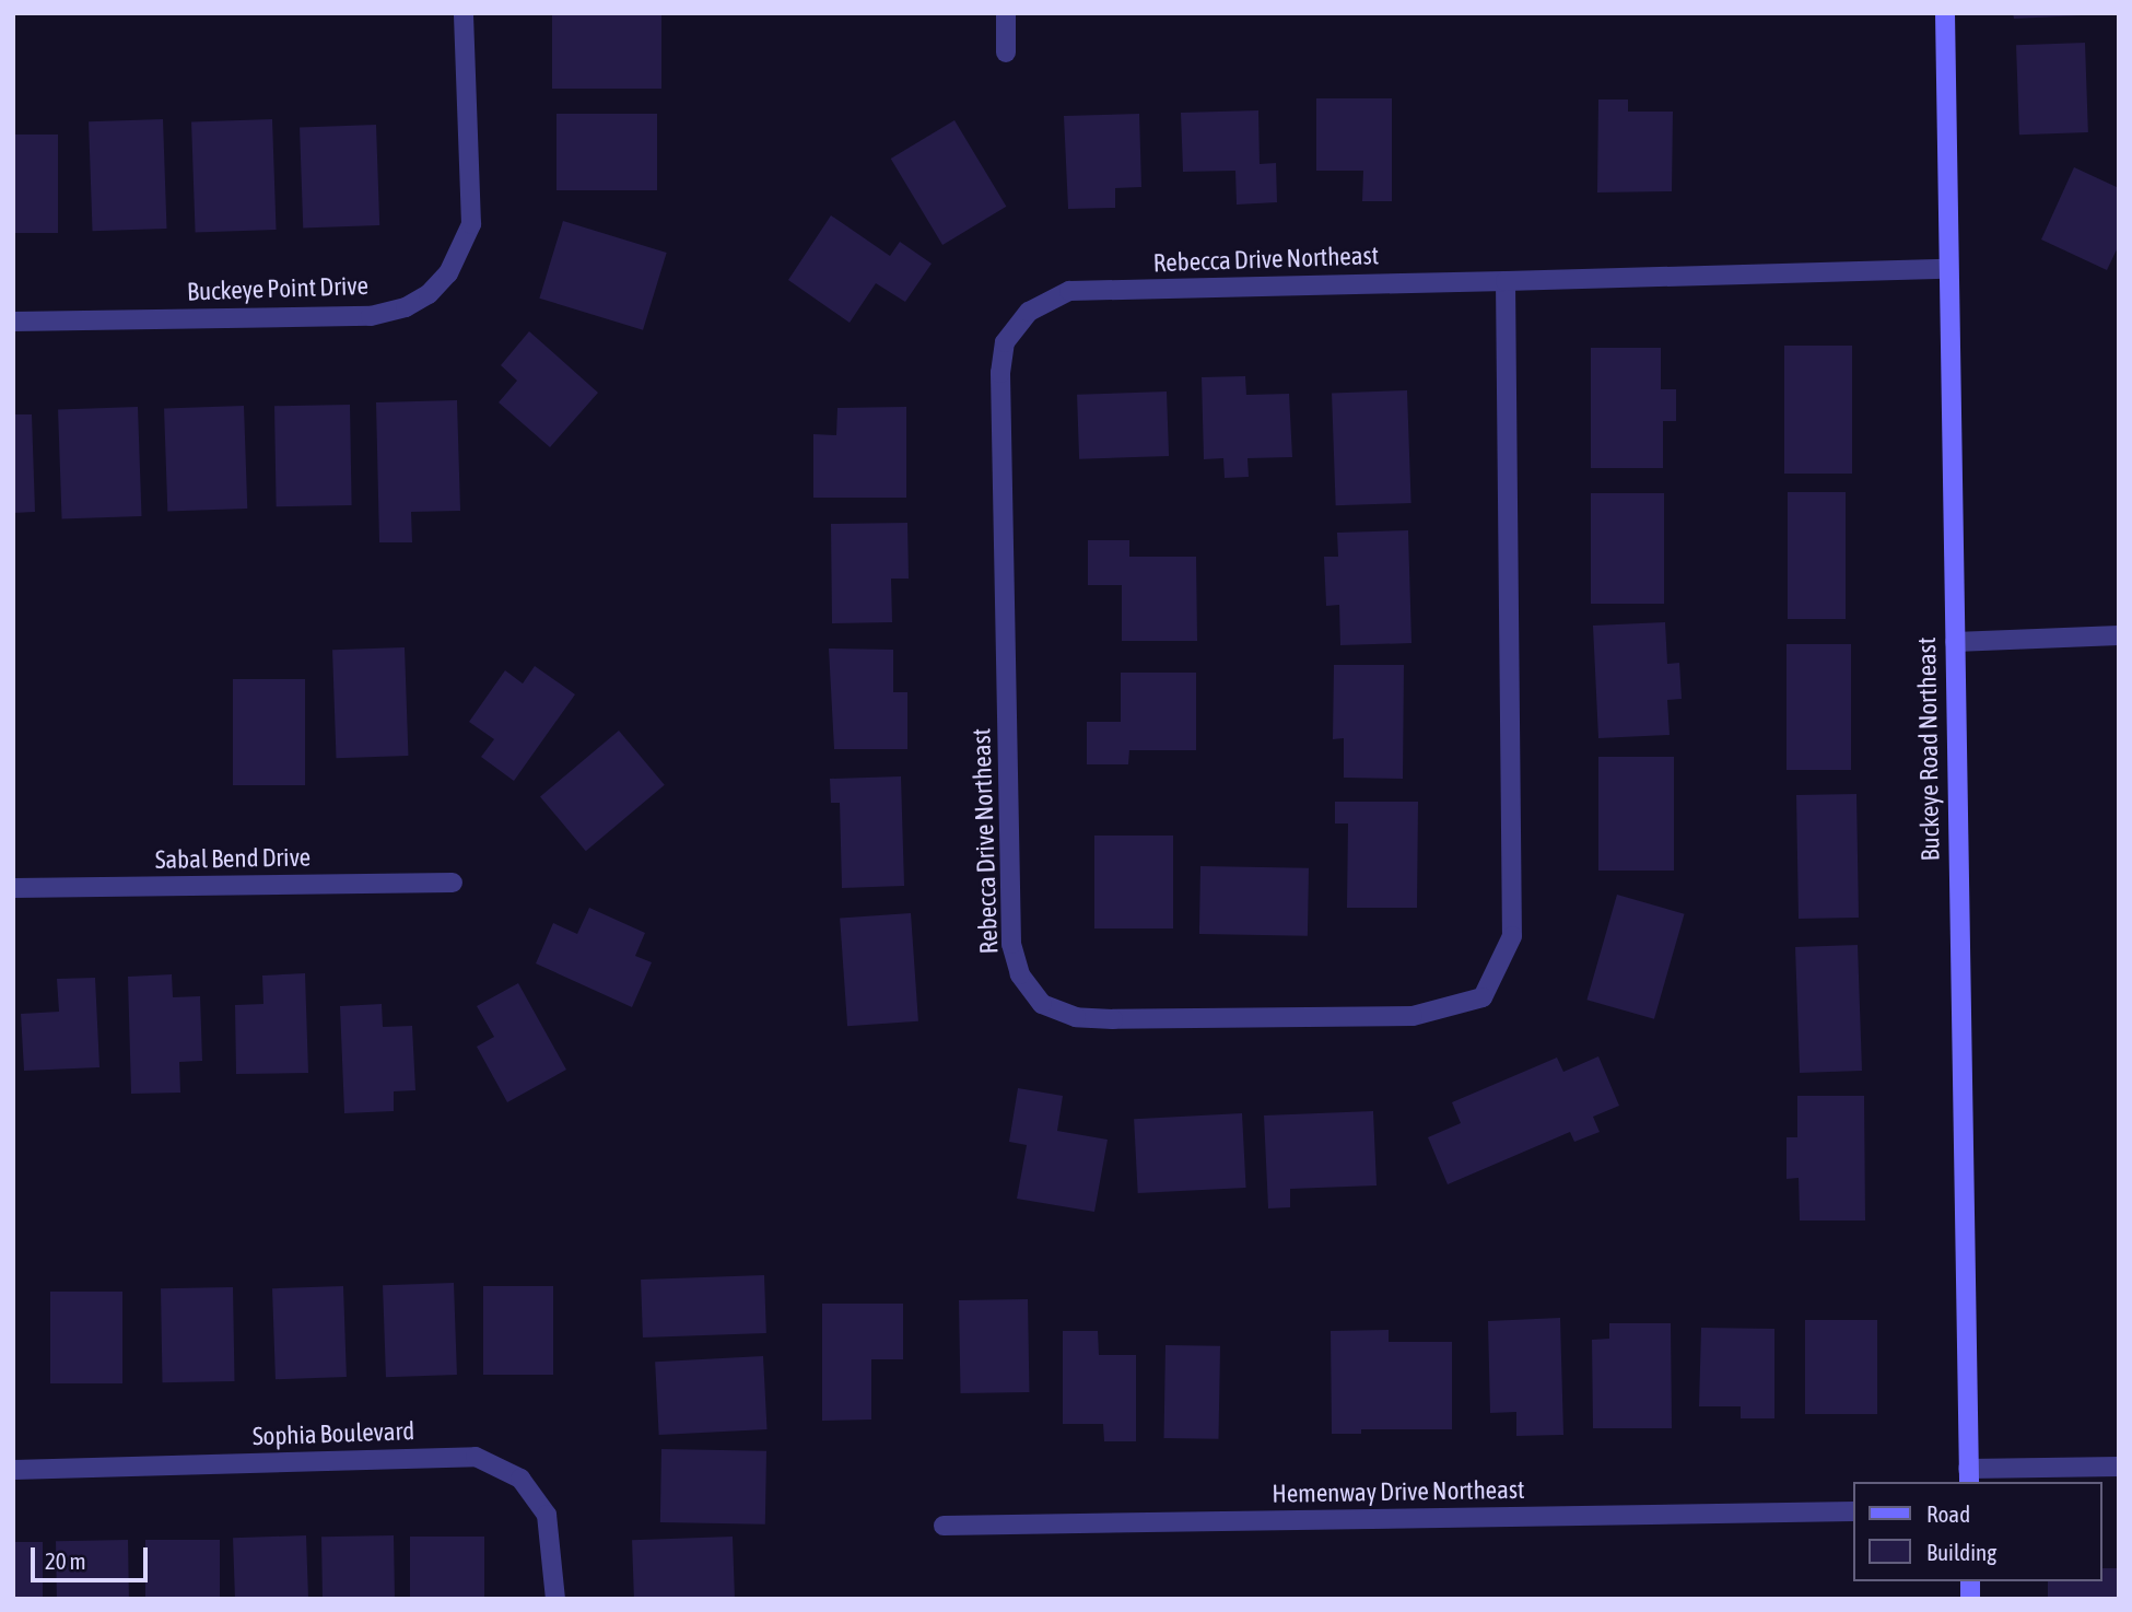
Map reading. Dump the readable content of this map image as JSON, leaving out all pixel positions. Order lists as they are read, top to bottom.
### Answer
{
  "streets": {
    "street": [
      "Rebecca Drive Northeast",
      "Buckeye Point Drive",
      "Buckeye Road Northeast",
      "Sabal Bend Drive",
      "Sophia Boulevard",
      "Hemenway Drive Northeast"
    ]
  },
  "crossings": [
    ["Rebecca Drive Northeast", "Buckeye Road Northeast"]
  ],
  "legend": ["Road", "Building"],
  "scale_bar": "20 m"
}
